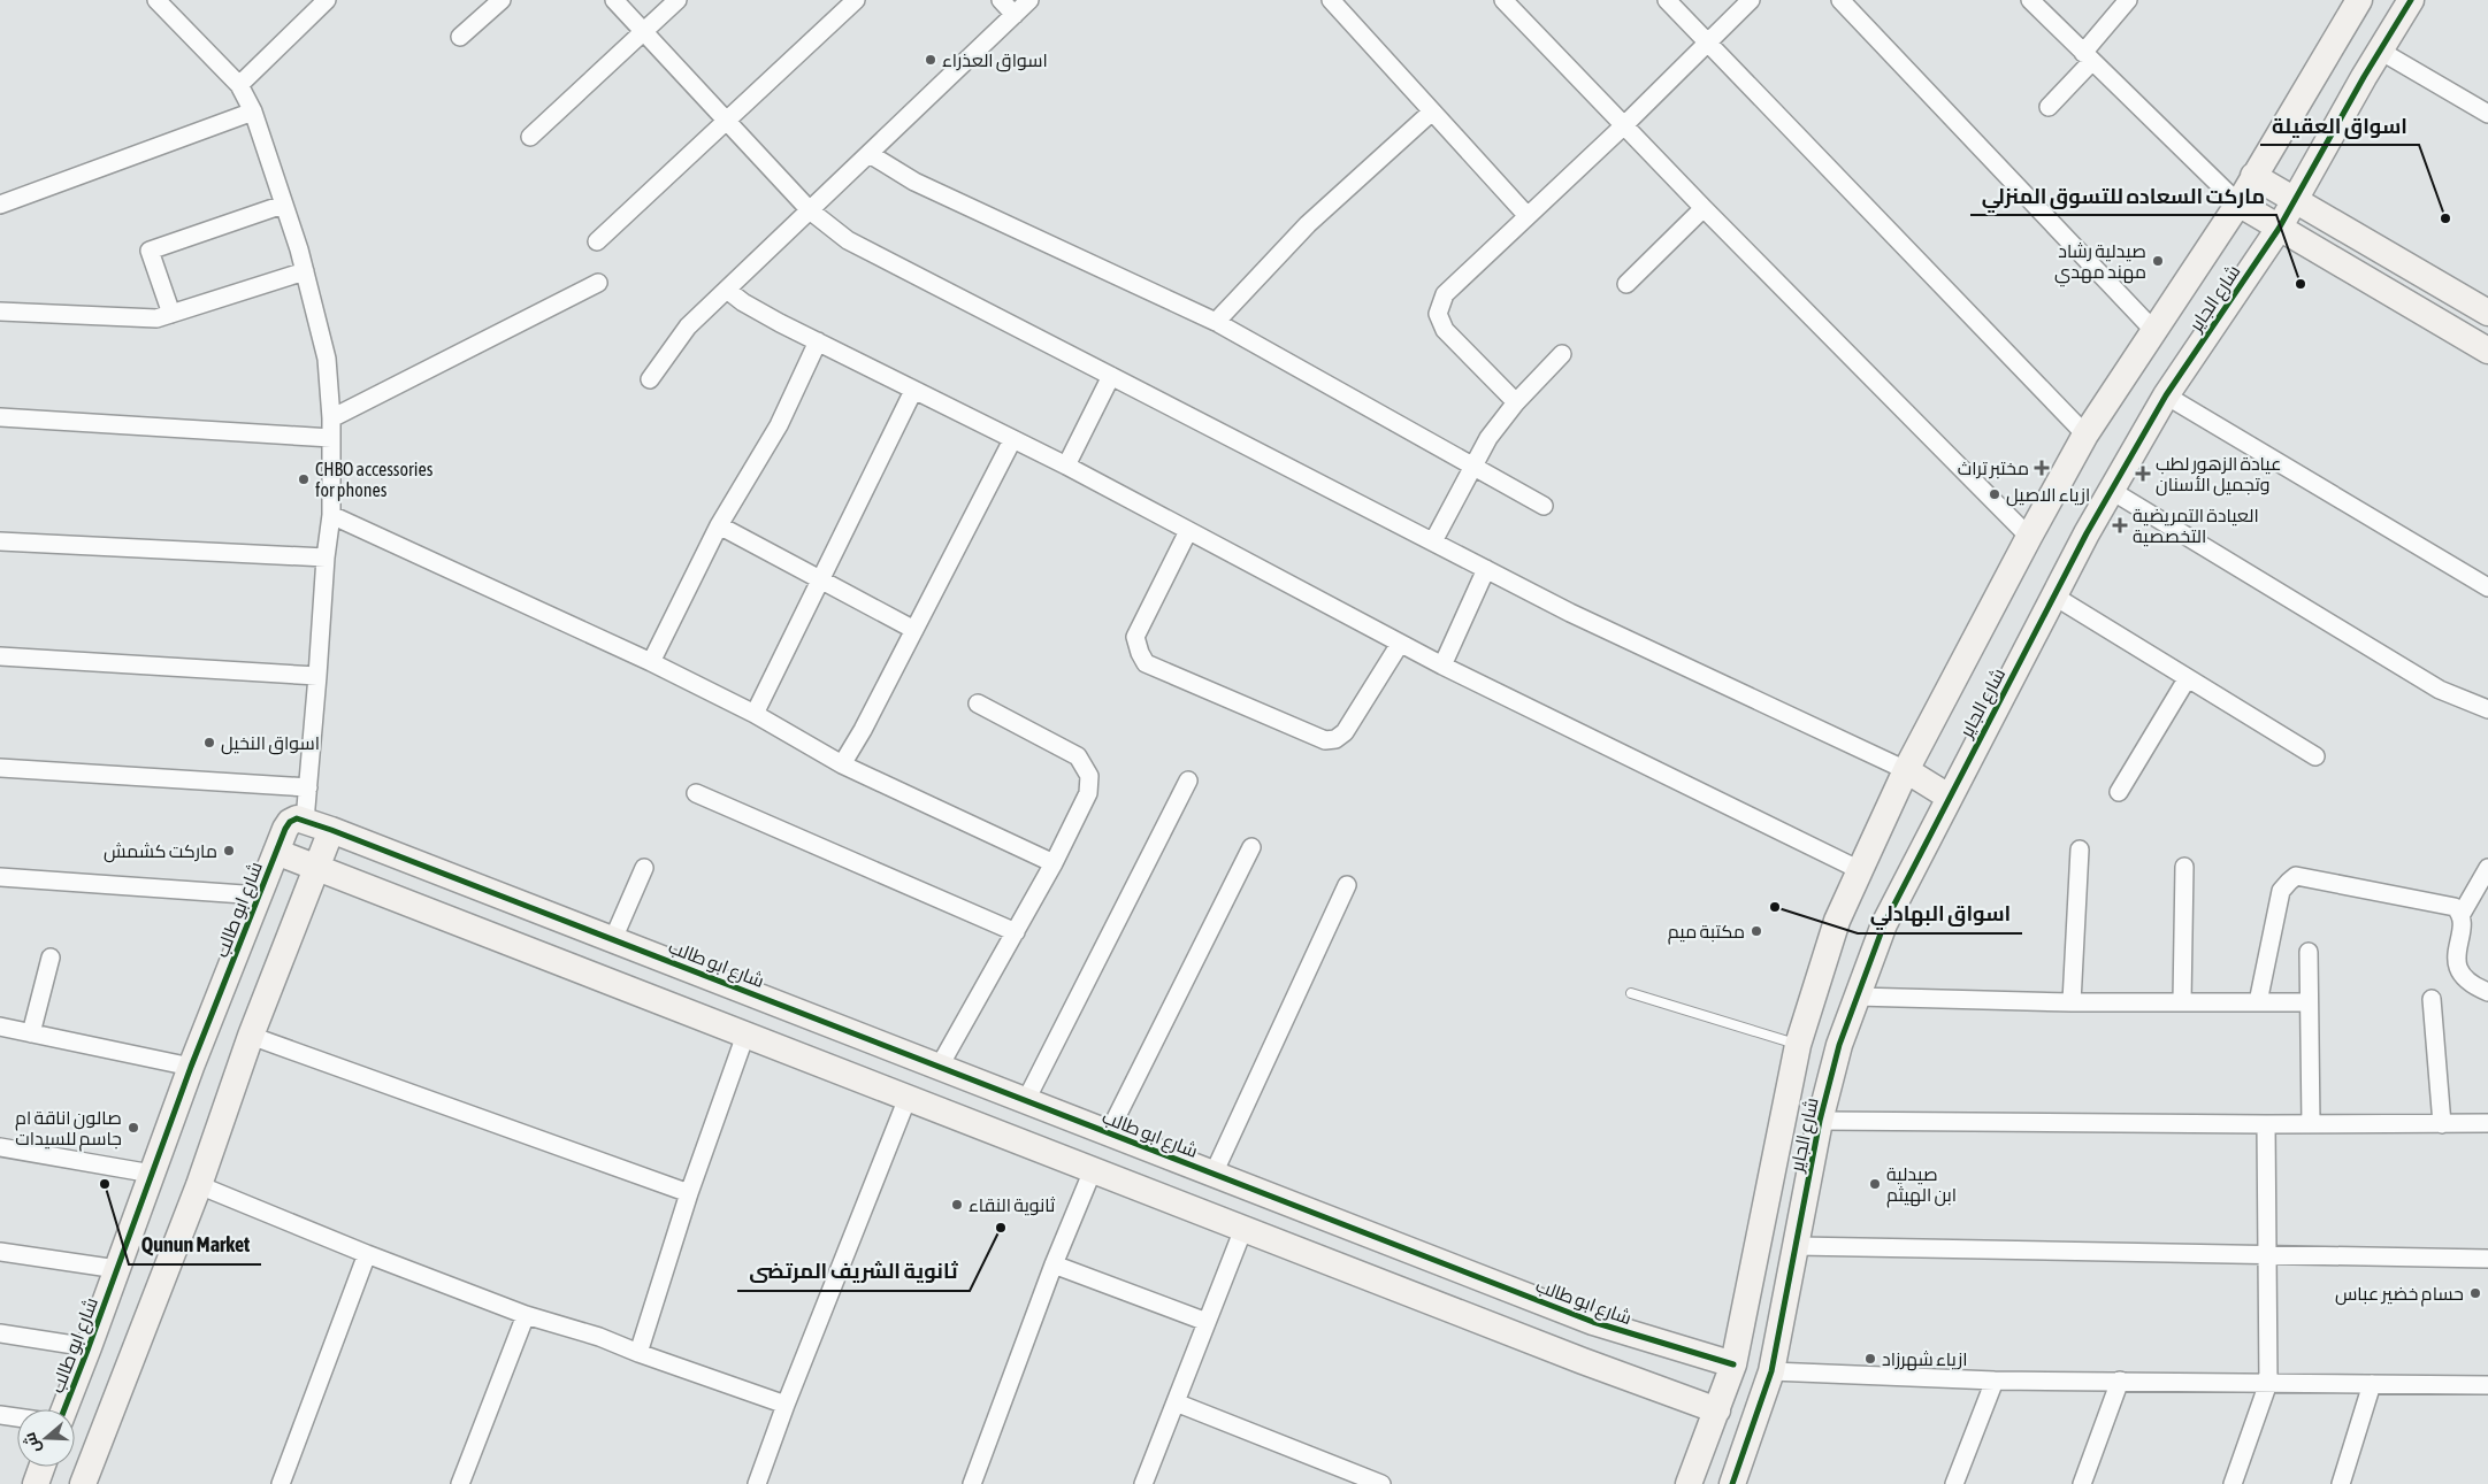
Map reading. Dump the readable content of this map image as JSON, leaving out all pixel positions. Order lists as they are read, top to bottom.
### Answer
{
  "streets": {
    "street": ["شارع الجاير", "شارع ابو طالب"]
  },
  "crossings": [
    ["شارع الجاير", "شارع ابو طالب"]
  ],
  "places": {
    "other": [
      "اسواق العذراء",
      "اسواق العقيلة",
      "صيدلية رشاد مهند مهدي",
      "ماركت السعاده للتسوق المنزلي",
      "CHBO accessories for phones",
      "ازياء الاصيل",
      "اسواق النخيل",
      "ماركت كشمش",
      "اسواق البهادلي",
      "مكتبة ميم",
      "صالون اناقة ام جاسم للسيدات",
      "Qunun Market",
      "صيدلية ابن الهيثم",
      "ثانوية النقاء",
      "ثانوية الشريف المرتضى",
      "حسام خضير عباس",
      "ازياء شهرزاد"
    ],
    "health": ["مختبر تراث", "عيادة الزهور لطب وتجميل الأسنان", "العيادة التمريضية التخصصية"]
  },
  "north": "left"
}
